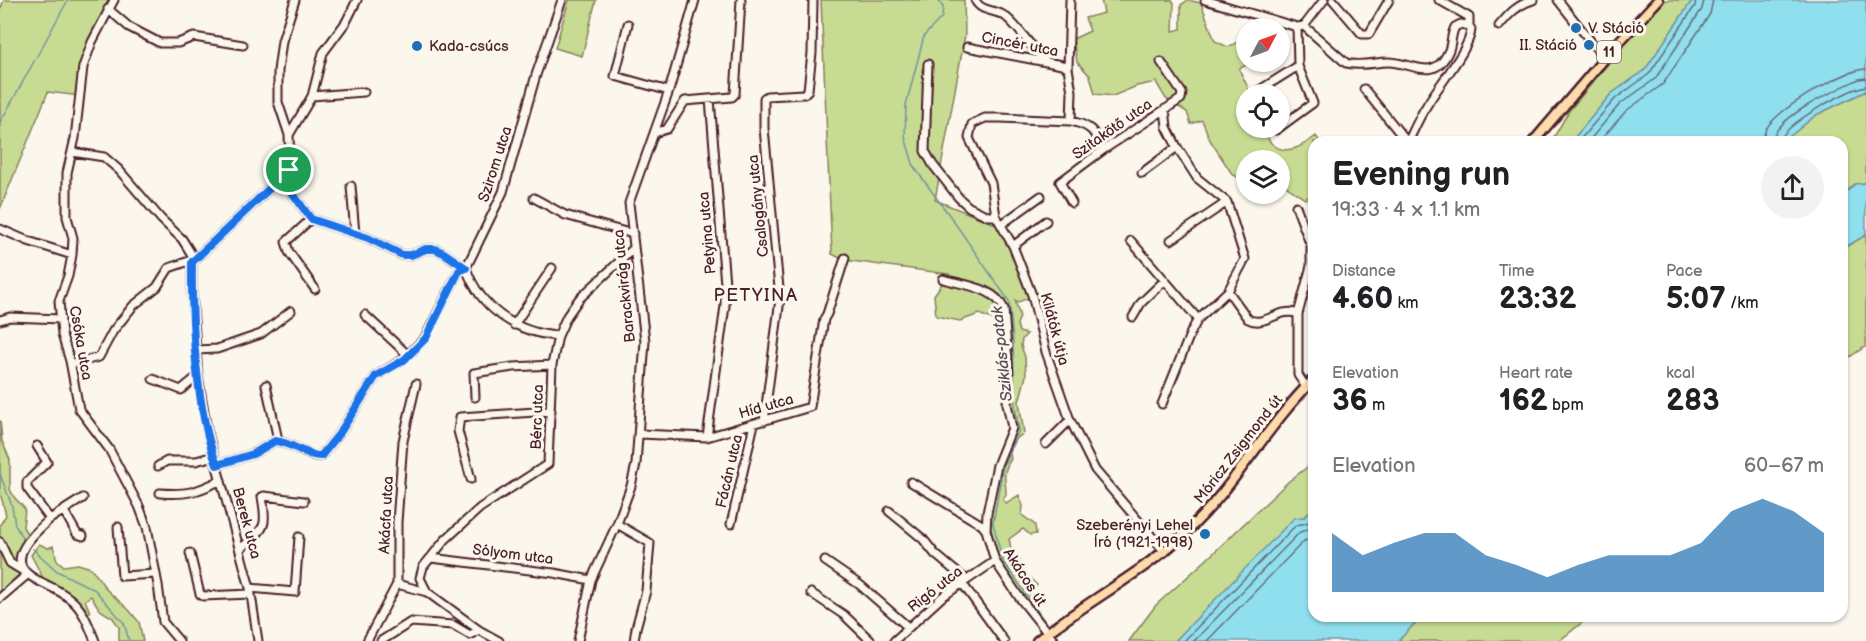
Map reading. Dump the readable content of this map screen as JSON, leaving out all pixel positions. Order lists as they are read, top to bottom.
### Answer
{
  "streets": {
    "main road": ["11", "Móricz Zsigmond út"],
    "street": [
      "Cincér utca",
      "Szitakötő utca",
      "Szirom utca",
      "Csalogány utca",
      "Petyina utca",
      "Barackvirág utca",
      "Kilátók útja",
      "Csóka utca",
      "Híd utca",
      "Bérc utca",
      "Fácán utca",
      "Akácfa utca",
      "Berek utca",
      "Sólyom utca",
      "Akácos út",
      "Rigó utca"
    ]
  },
  "crossings": [
    ["Csalogány utca", "Híd utca"],
    ["Petyina utca", "Híd utca"],
    ["Barackvirág utca", "Híd utca"],
    ["Barackvirág utca", "Bérc utca"],
    ["Barackvirág utca", "Sólyom utca"],
    ["Kilátók útja", "Móricz Zsigmond út"],
    ["Csóka utca", "Berek utca"],
    ["Híd utca", "Fácán utca"],
    ["Bérc utca", "Sólyom utca"],
    ["Móricz Zsigmond út", "Akácos út"],
    ["Akácos út", "Rigó utca"]
  ],
  "districts": ["PETYINA"],
  "water": ["Sziklás-patak"],
  "places": [
    "V. Stáció",
    "II. Stáció",
    "Kada-csúcs",
    "Szeberényi Lehel Író (1921-1998)"
  ],
  "north": "top right",
  "page": {
    "heading": ["Evening run", "19:33 · 4 × 1.1 km"],
    "stats": [
      ["Distance", "4.60 km"],
      ["Time", "23:32"],
      ["Pace", "5:07 /km"],
      ["Elevation", "36 m"],
      ["Heart rate", "162 bpm"],
      ["kcal", "283"]
    ],
    "chart": ["Elevation", "60–67 m"]
  }
}
